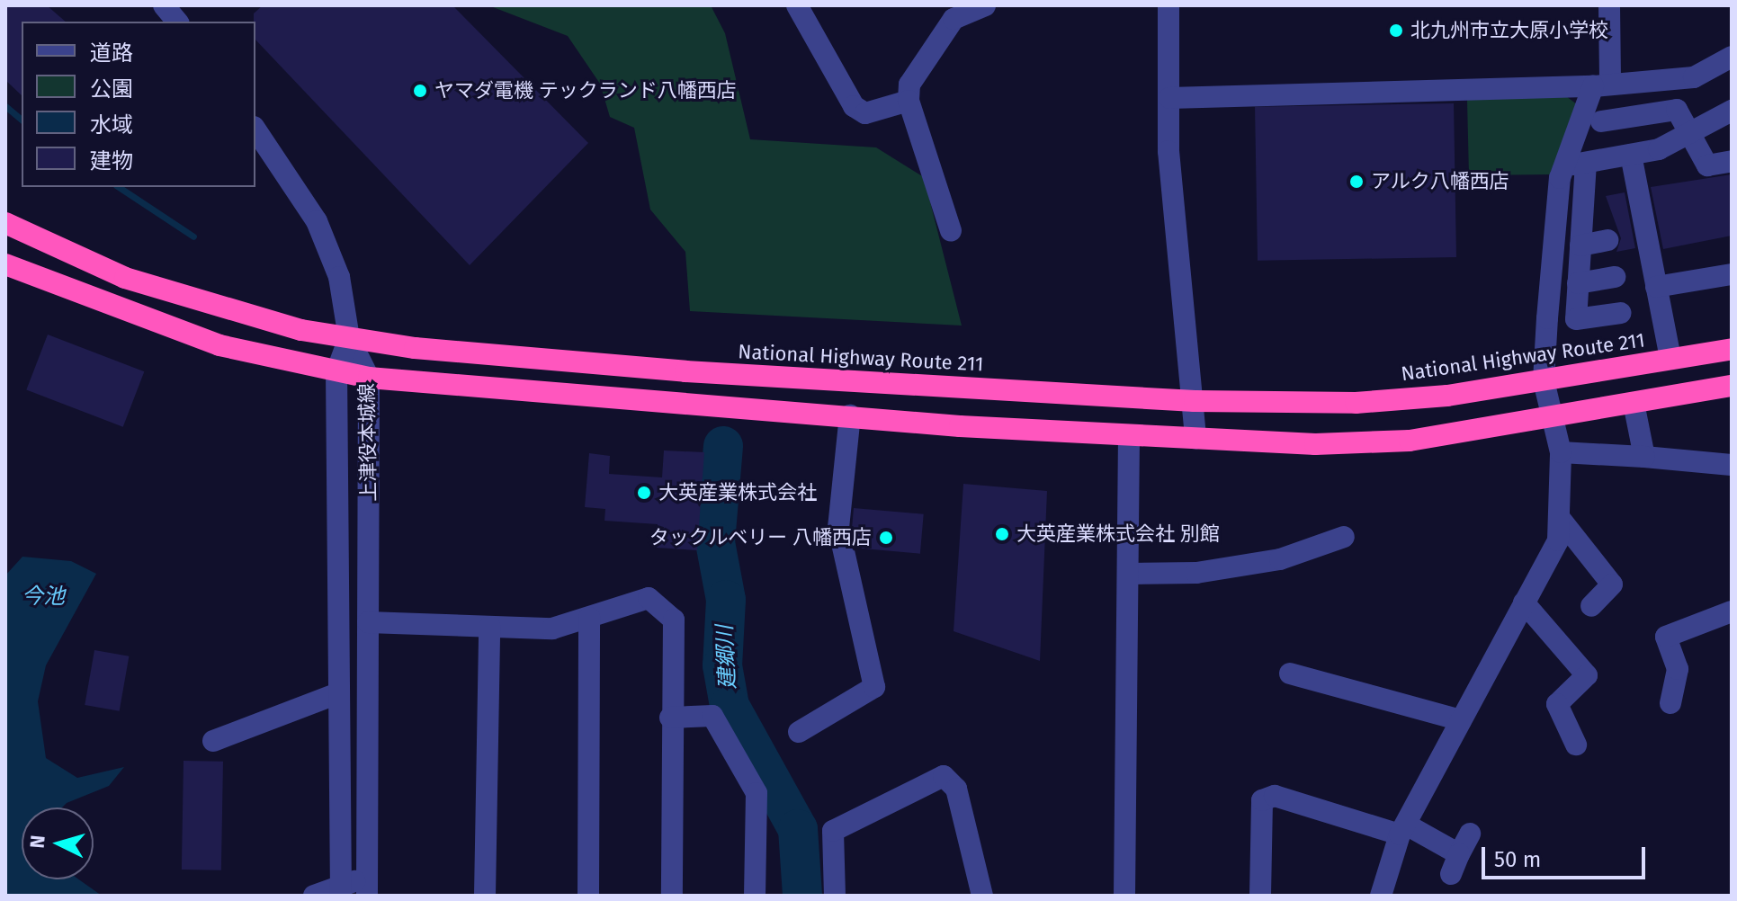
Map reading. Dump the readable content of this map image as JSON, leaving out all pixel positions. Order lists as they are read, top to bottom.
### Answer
{
  "streets": {
    "highway": ["National Highway Route 211"],
    "street": ["上津役本城線"]
  },
  "crossings": [
    ["National Highway Route 211", "上津役本城線"]
  ],
  "water": ["今池", "建郷川"],
  "places": [
    "北九州市立大原小学校",
    "ヤマダ電機 テックランド八幡西店",
    "アルク八幡西店",
    "大英産業株式会社",
    "大英産業株式会社 別館",
    "タックルベリー 八幡西店"
  ],
  "legend": [
    "道路",
    "公園",
    "水域",
    "建物"
  ],
  "scale_bar": "50 m",
  "north": "left"
}
